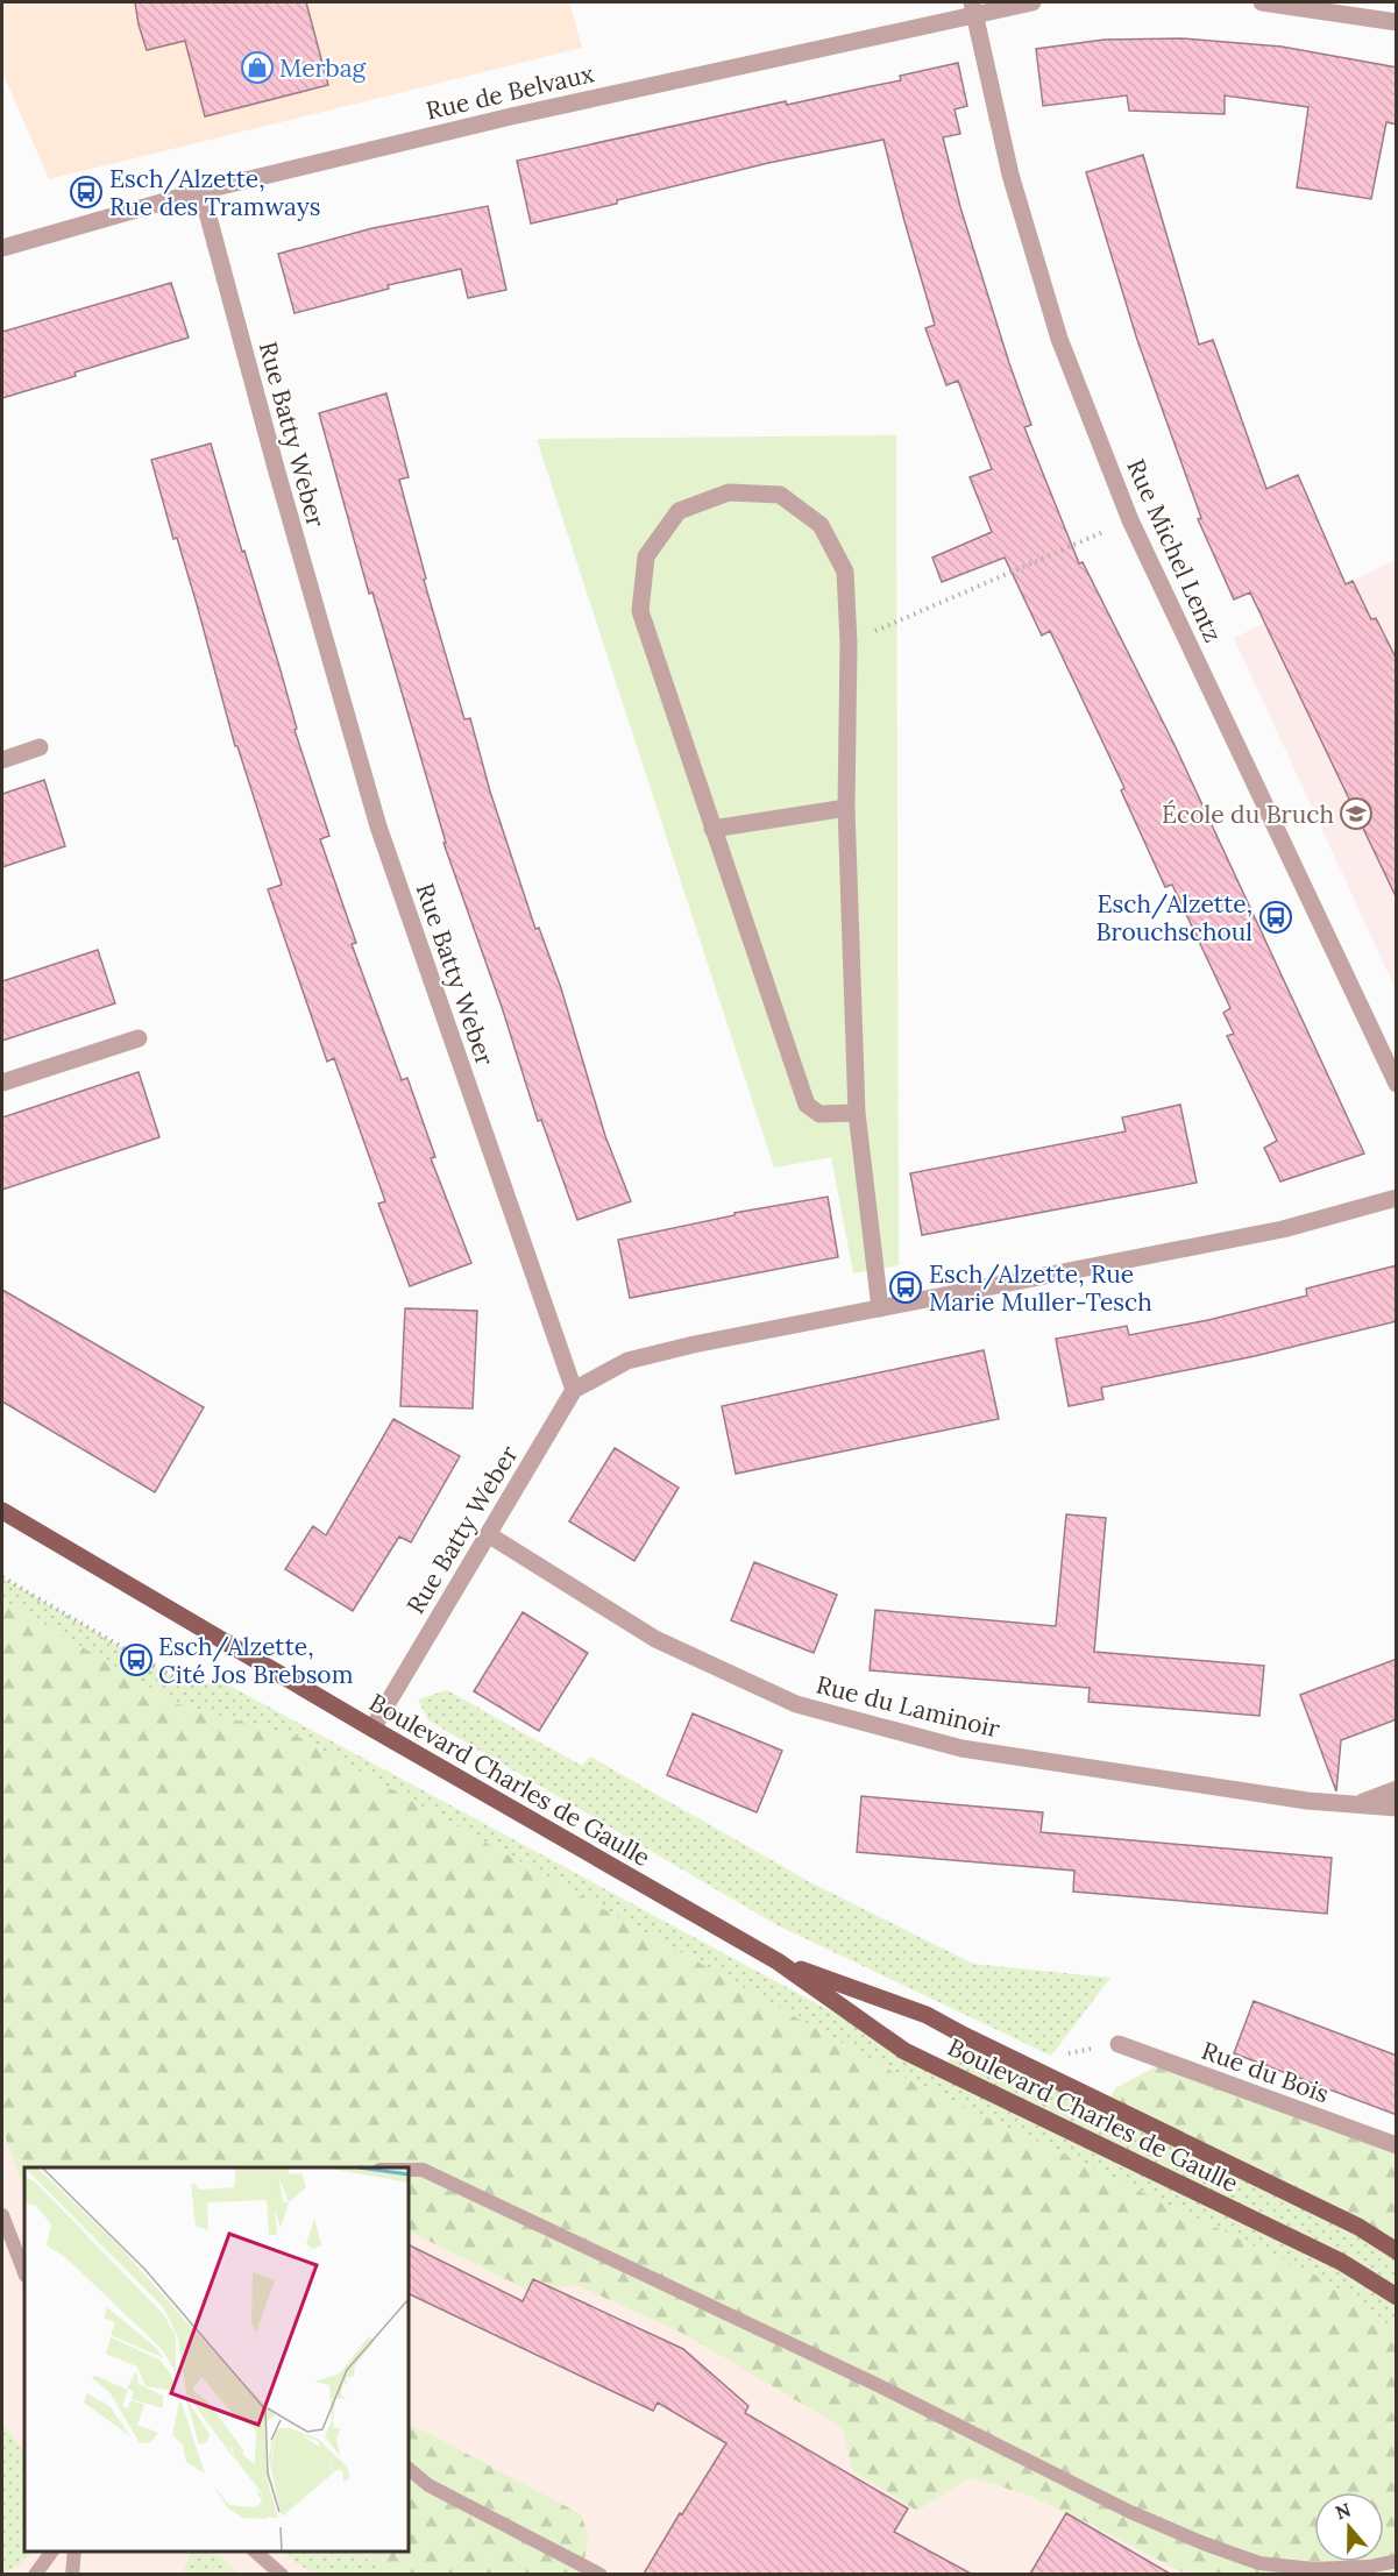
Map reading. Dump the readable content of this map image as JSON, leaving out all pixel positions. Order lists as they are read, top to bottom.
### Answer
{
  "streets": {
    "main road": ["Boulevard Charles de Gaulle"],
    "street": [
      "Rue de Belvaux",
      "Rue Batty Weber",
      "Rue Michel Lentz",
      "Rue du Laminoir",
      "Rue du Bois"
    ]
  },
  "crossings": [
    ["Rue de Belvaux", "Rue Batty Weber"],
    ["Rue de Belvaux", "Rue Michel Lentz"],
    ["Rue Batty Weber", "Rue du Laminoir"],
    ["Rue Batty Weber", "Boulevard Charles de Gaulle"]
  ],
  "places": {
    "shop": ["Merbag"],
    "bus stop": [
      "Esch/Alzette, Rue des Tramways",
      "Esch/Alzette, Brouchschoul",
      "Esch/Alzette, Rue Marie Muller-Tesch",
      "Esch/Alzette, Cité Jos Brebsom"
    ],
    "school or university": ["École du Bruch"]
  },
  "north": "top"
}
